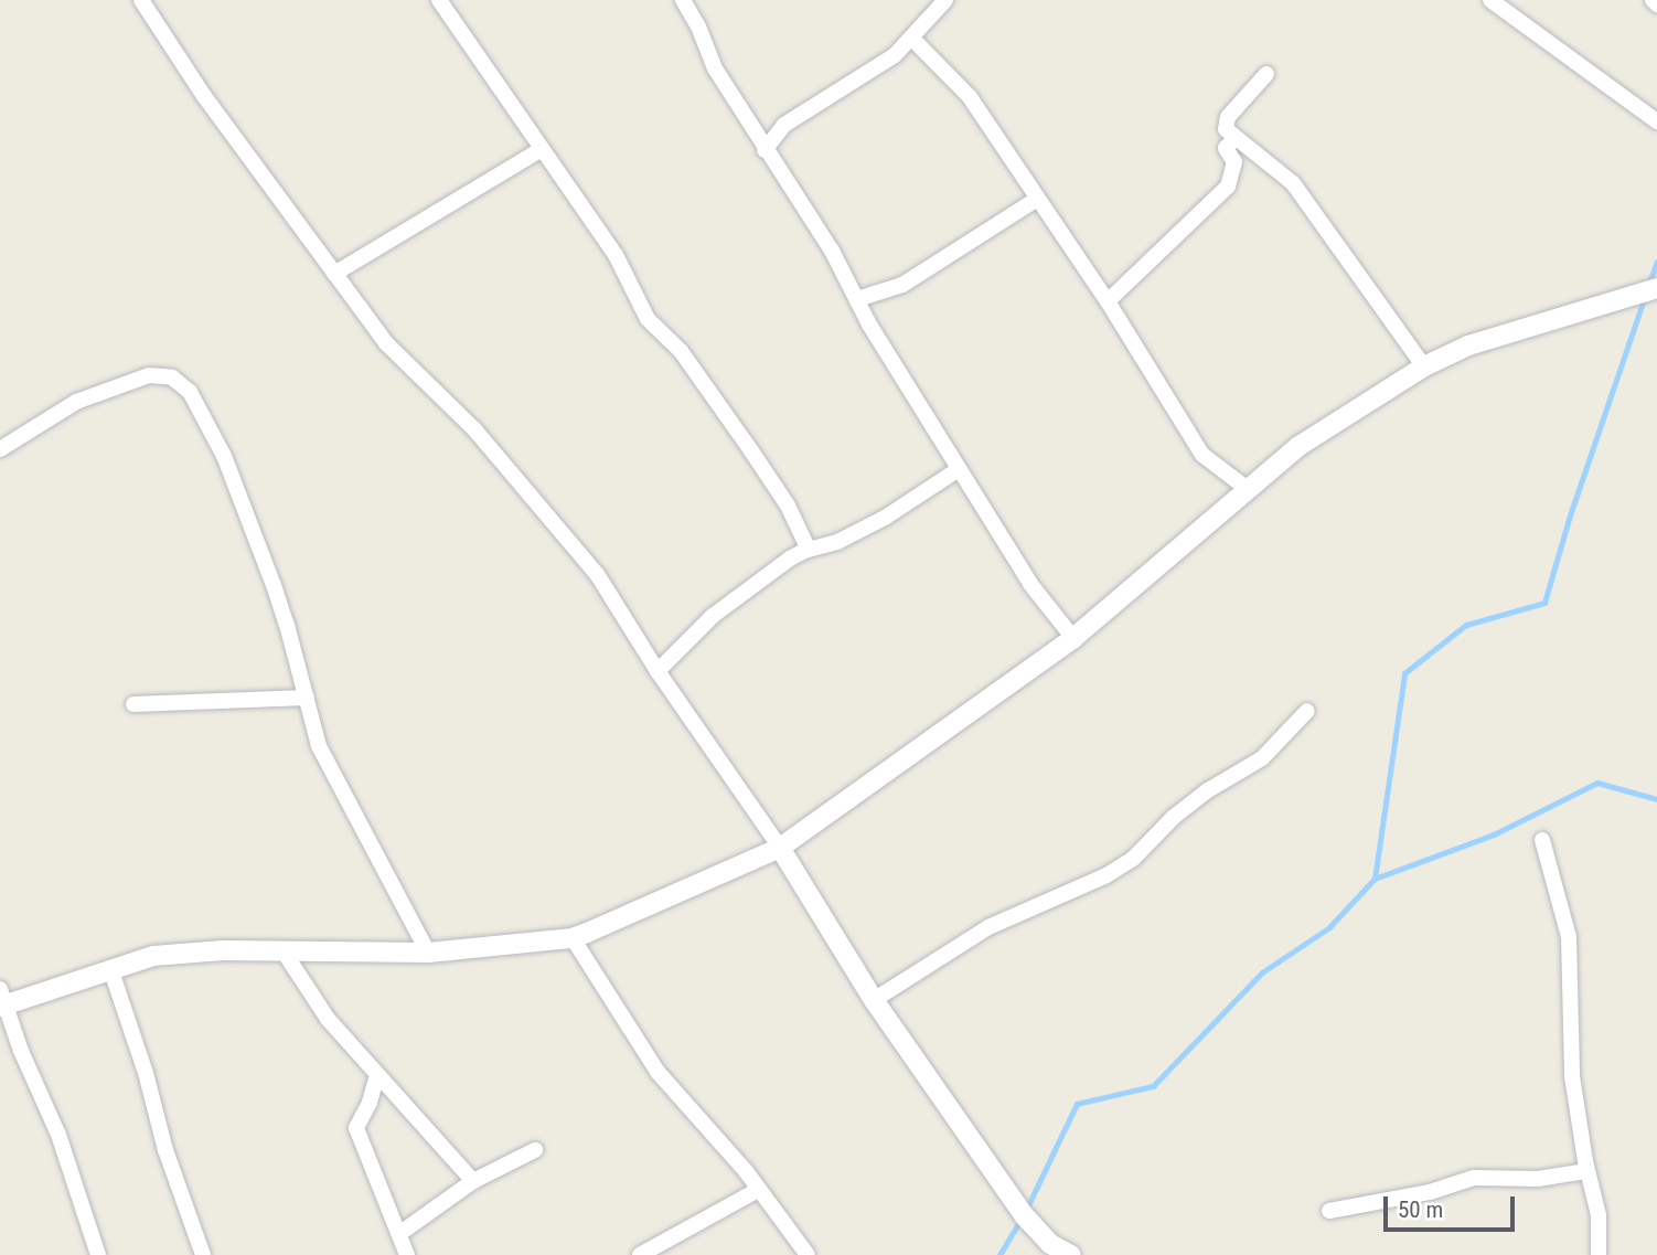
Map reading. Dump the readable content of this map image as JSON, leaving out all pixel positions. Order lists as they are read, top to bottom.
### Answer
{
  "scale_bar": "50 m"
}
